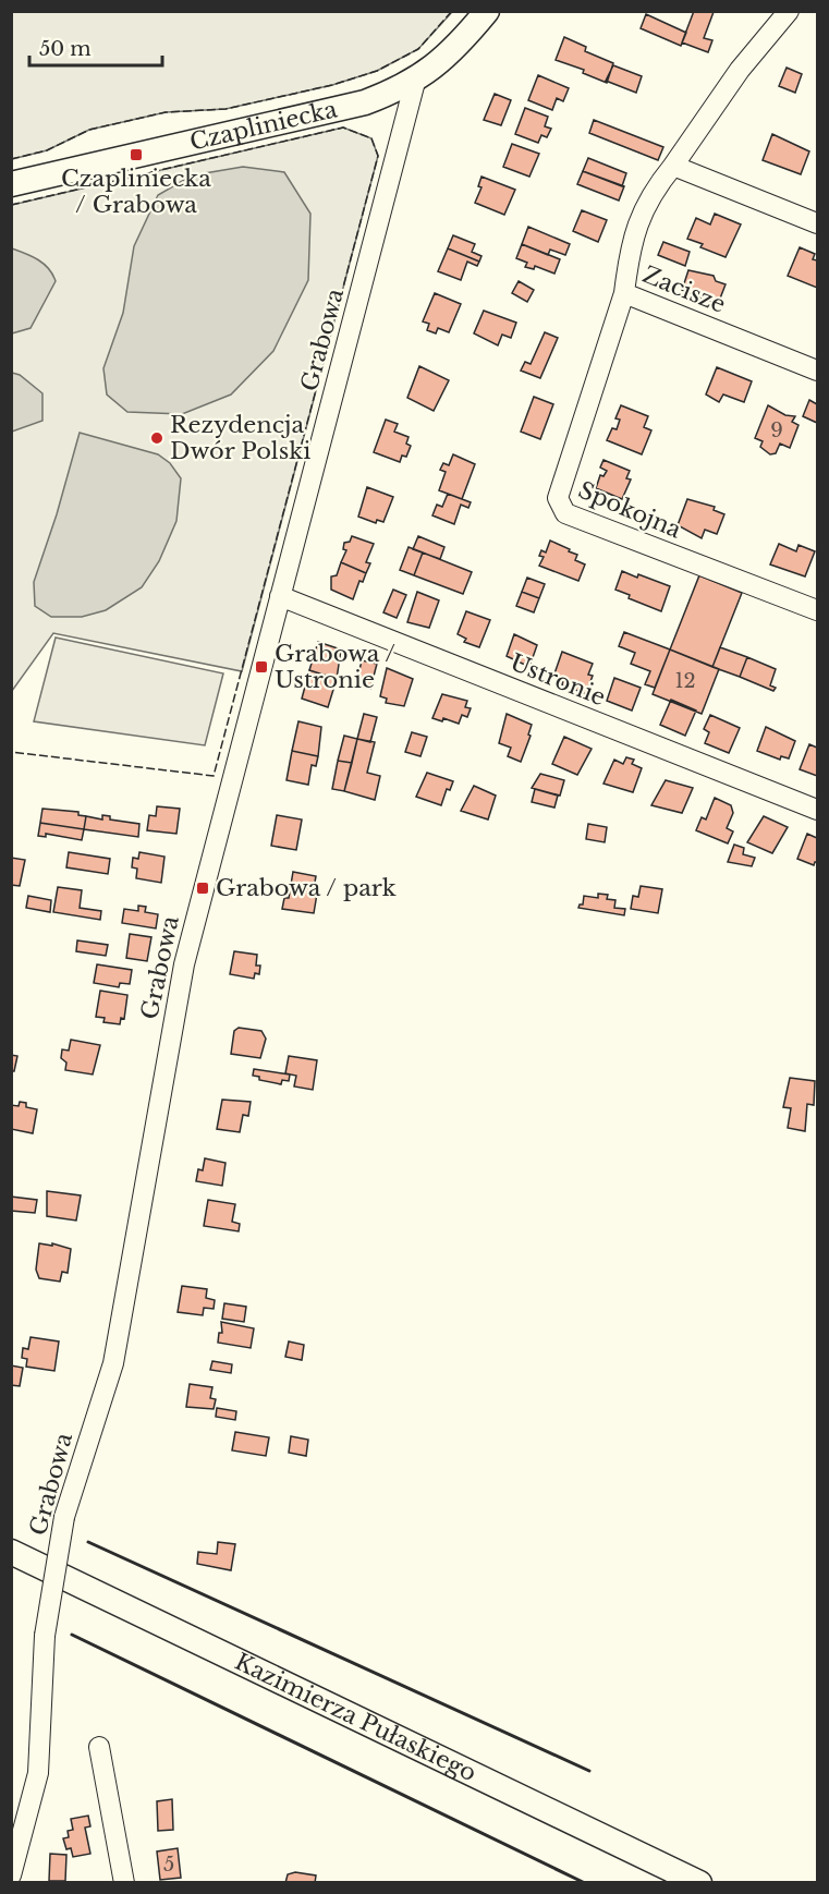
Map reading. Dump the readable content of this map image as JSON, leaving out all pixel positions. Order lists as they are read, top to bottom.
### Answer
{
  "streets": {
    "main road": ["Czapliniecka", "Kazimierza Pułaskiego"],
    "street": [
      "Zacisze",
      "Grabowa",
      "Spokojna",
      "Ustronie"
    ]
  },
  "crossings": [
    ["Czapliniecka", "Grabowa"],
    ["Zacisze", "Spokojna"],
    ["Grabowa", "Ustronie"]
  ],
  "places": {
    "transit": ["Czapliniecka / Grabowa", "Grabowa / Ustronie", "Grabowa / park"],
    "other": ["Rezydencja Dwór Polski"]
  },
  "house_numbers": ["9", "12", "5"],
  "scale_bar": "50 m"
}
